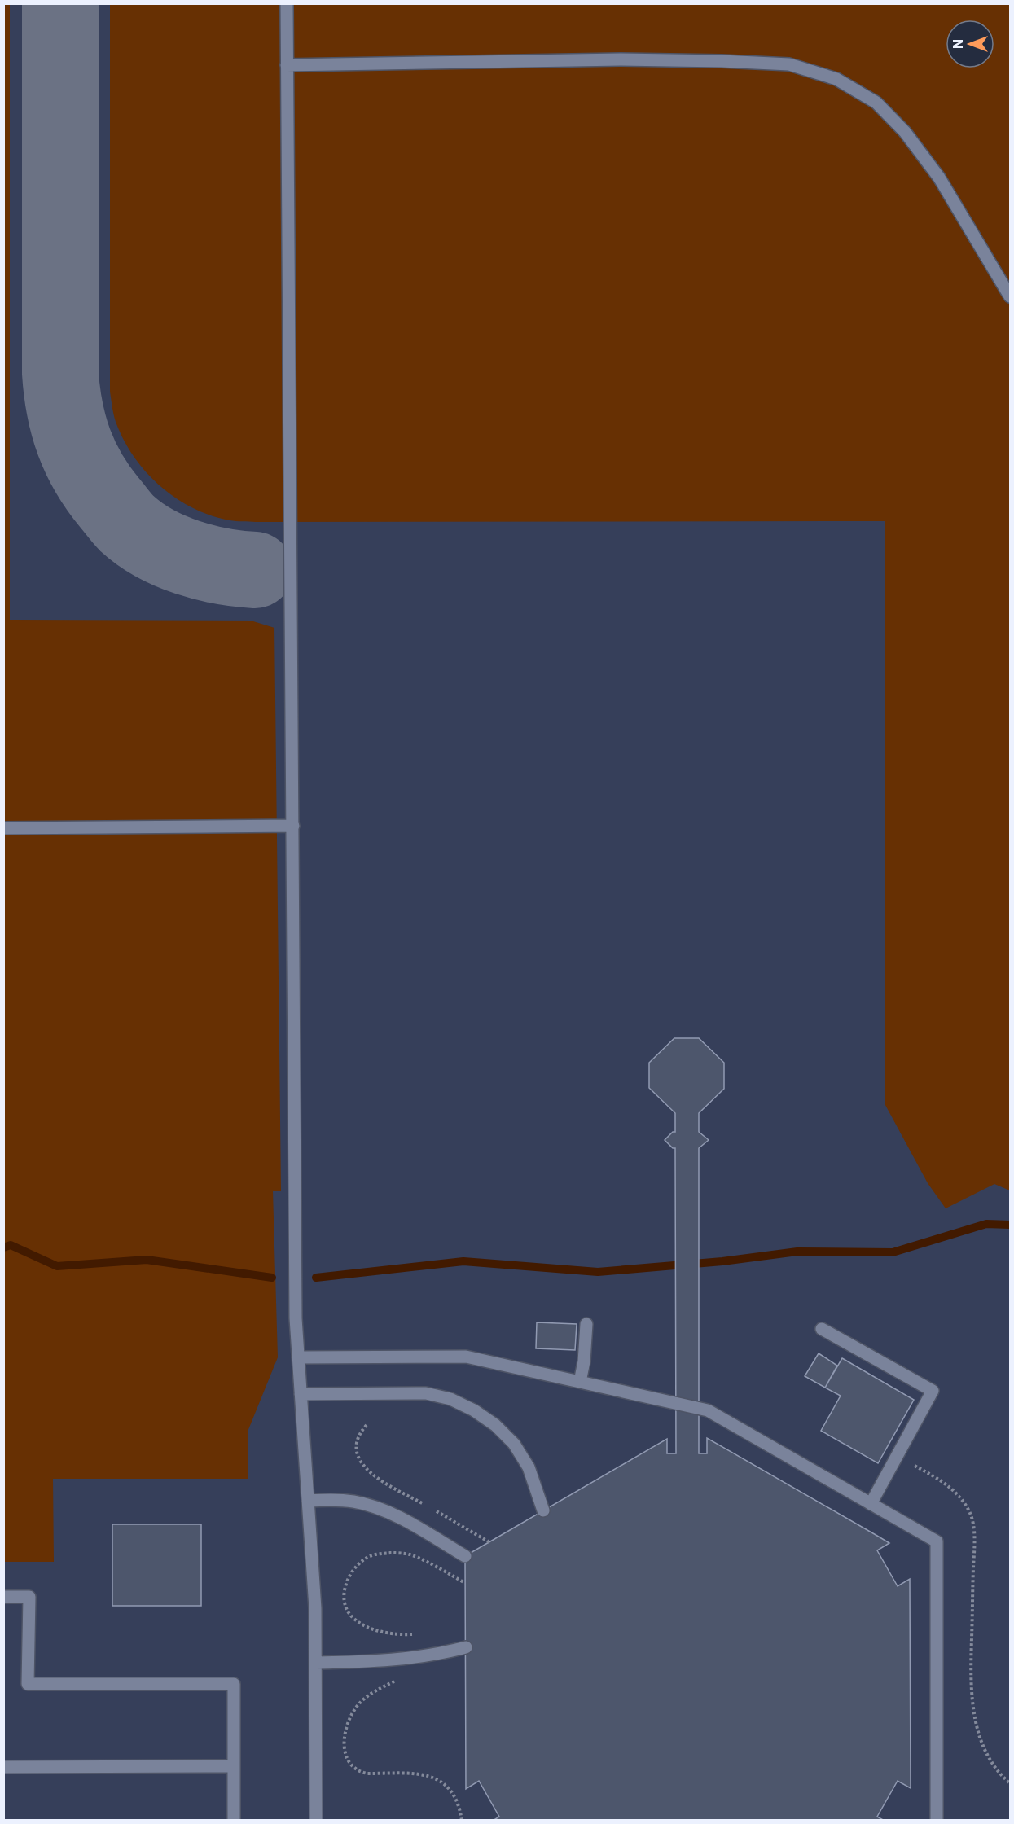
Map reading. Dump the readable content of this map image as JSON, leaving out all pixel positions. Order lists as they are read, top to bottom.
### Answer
{
  "north": "left"
}
